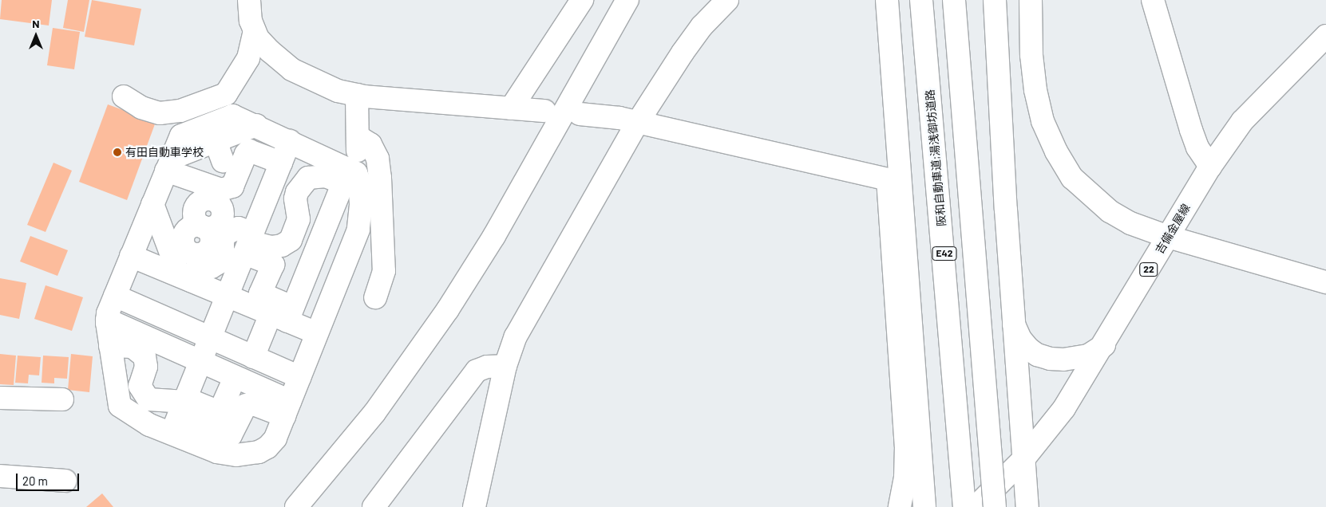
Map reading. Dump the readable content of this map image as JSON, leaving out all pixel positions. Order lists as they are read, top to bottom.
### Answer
{
  "streets": {
    "main road": [
      "阪和自動車道;湯浅御坊道路",
      "吉備金屋線",
      "E42",
      "22"
    ]
  },
  "places": ["有田自動車学校"],
  "scale_bar": "20 m",
  "north": "top"
}
